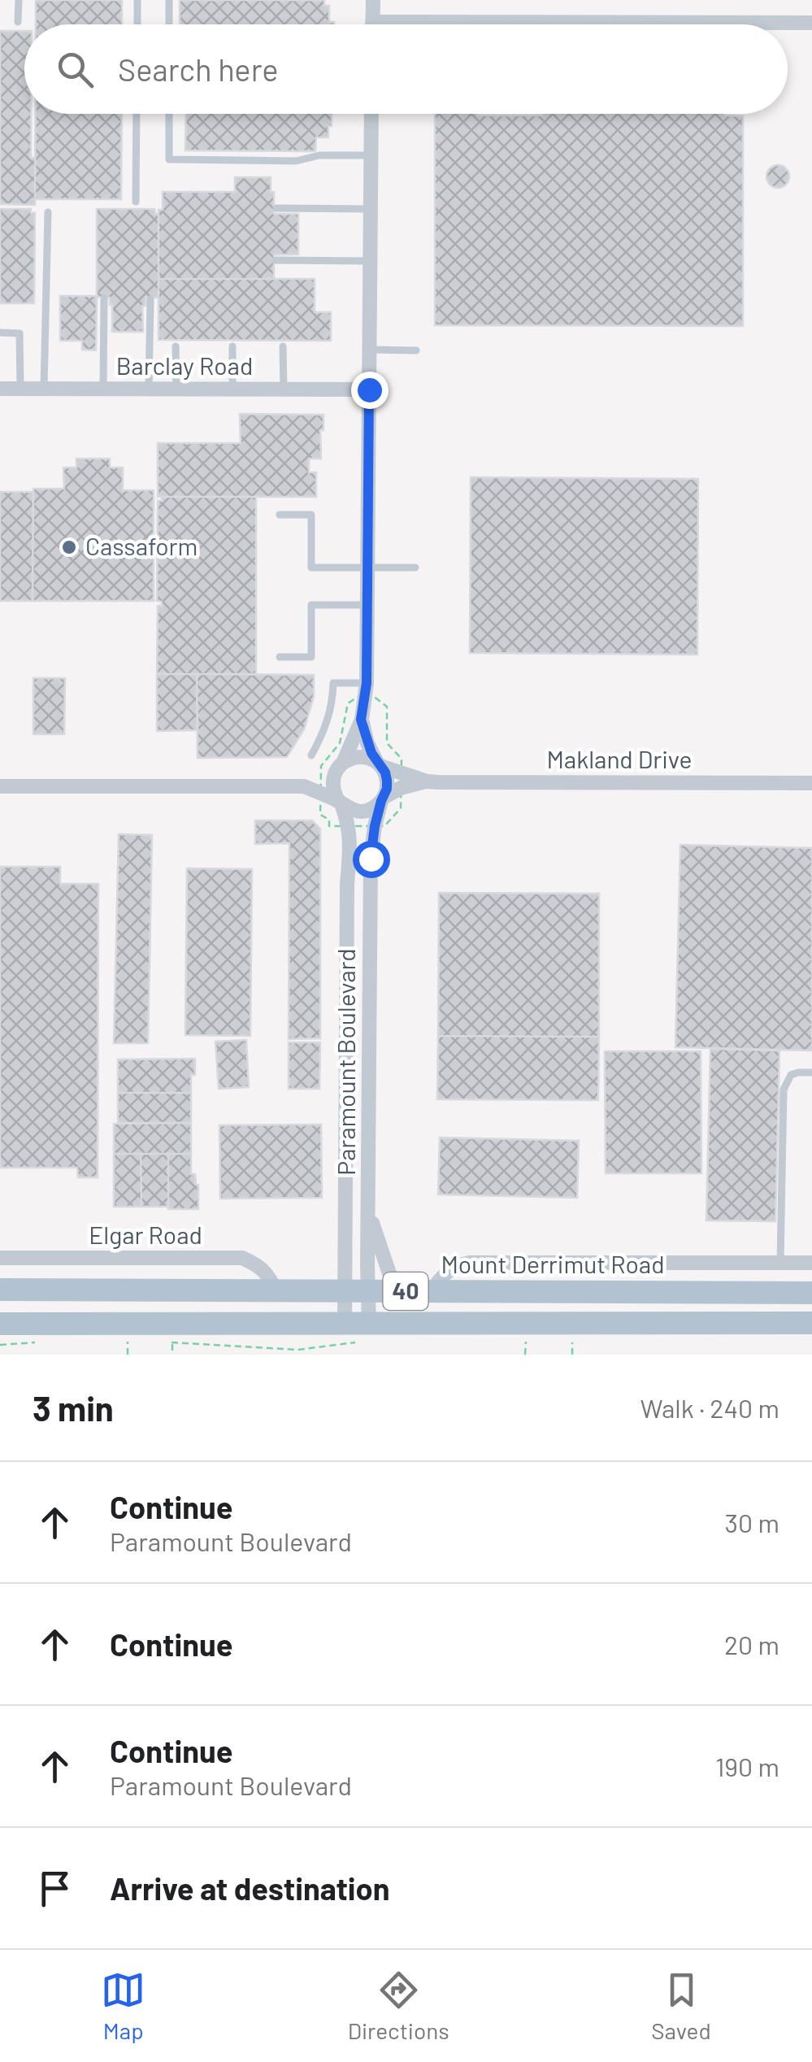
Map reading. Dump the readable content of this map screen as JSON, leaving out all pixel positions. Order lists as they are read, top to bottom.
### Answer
{
  "streets": {
    "main road": ["Mount Derrimut Road", "40"],
    "street": [
      "Barclay Road",
      "Makland Drive",
      "Paramount Boulevard",
      "Elgar Road"
    ]
  },
  "crossings": [
    ["Makland Drive", "Paramount Boulevard"],
    ["Paramount Boulevard", "Mount Derrimut Road"],
    ["Paramount Boulevard", "40"],
    ["Elgar Road", "Mount Derrimut Road"]
  ],
  "places": ["Cassaform"],
  "page": {
    "search": "Search here",
    "heading": ["3 min", "Walk · 240 m"],
    "list": [
      ["Continue", "Paramount Boulevard", "30 m"],
      ["Continue", "20 m"],
      ["Continue", "Paramount Boulevard", "190 m"],
      "Arrive at destination"
    ],
    "nav": ["Map", "Directions", "Saved"]
  }
}
